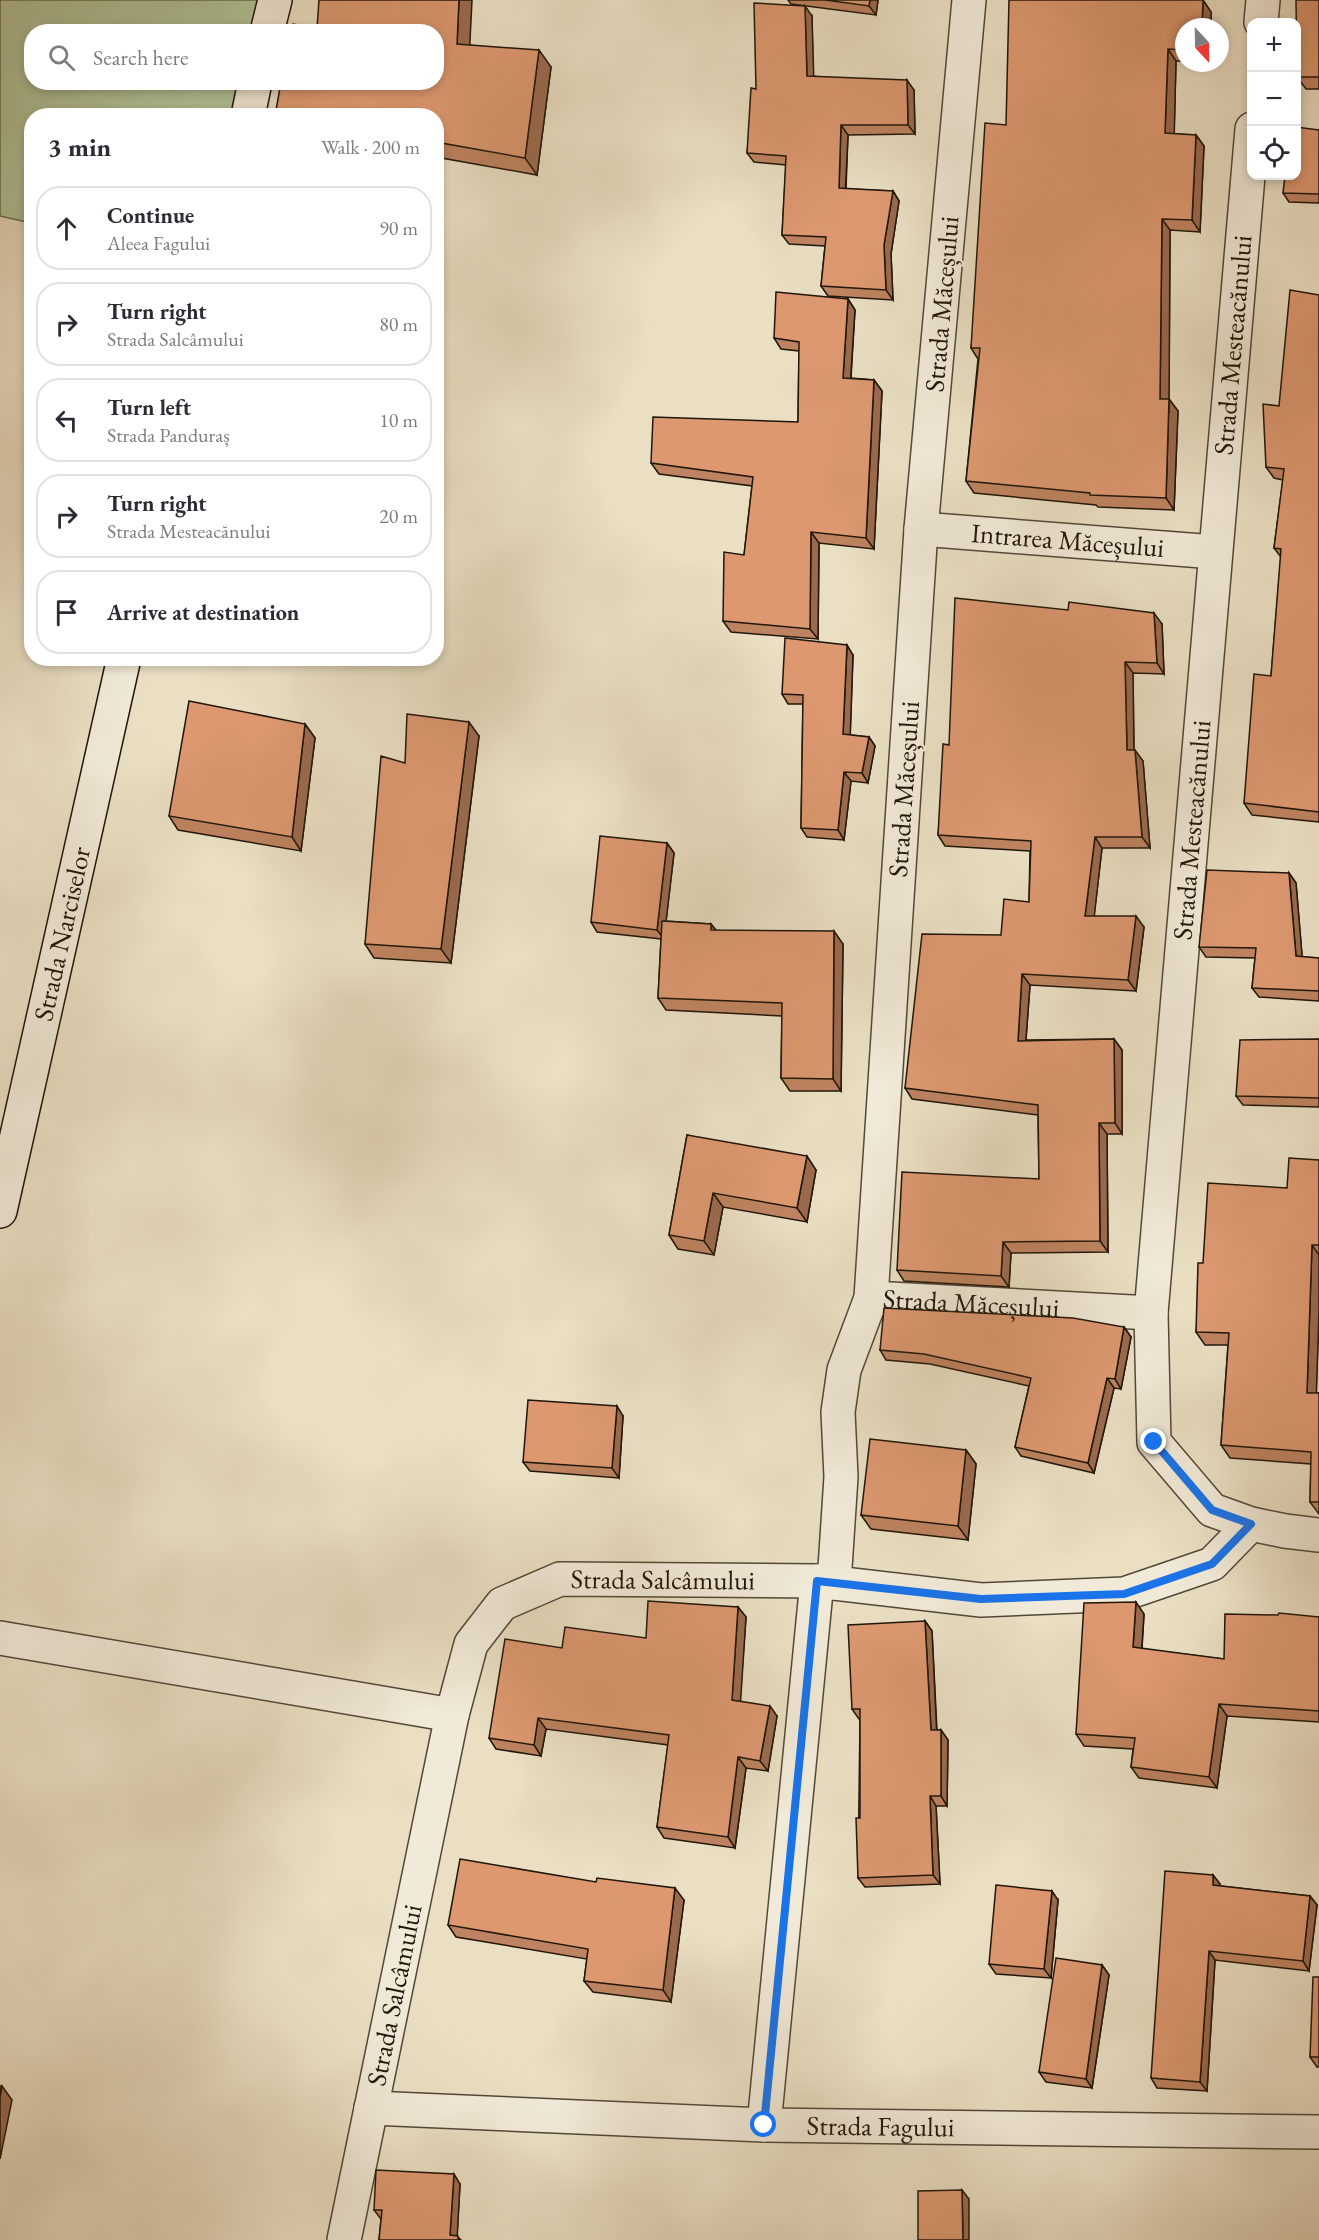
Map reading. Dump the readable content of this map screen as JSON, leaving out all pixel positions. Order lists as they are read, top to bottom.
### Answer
{
  "streets": {
    "street": [
      "Strada Măceșului",
      "Strada Mesteacănului",
      "Intrarea Măceșului",
      "Strada Narciselor",
      "Strada Salcâmului",
      "Strada Fagului"
    ]
  },
  "crossings": [
    ["Strada Măceșului", "Strada Mesteacănului"],
    ["Strada Măceșului", "Intrarea Măceșului"],
    ["Strada Mesteacănului", "Intrarea Măceșului"],
    ["Strada Mesteacănului", "Strada Salcâmului"],
    ["Strada Salcâmului", "Strada Fagului"]
  ],
  "north": "bottom",
  "page": {
    "map_buttons": ["+", "−"],
    "search": "Search here",
    "heading": ["3 min", "Walk · 200 m"],
    "list": [
      ["Continue", "Aleea Fagului", "90 m"],
      ["Turn right", "Strada Salcâmului", "80 m"],
      ["Turn left", "Strada Panduraș", "10 m"],
      ["Turn right", "Strada Mesteacănului", "20 m"],
      "Arrive at destination"
    ]
  }
}
